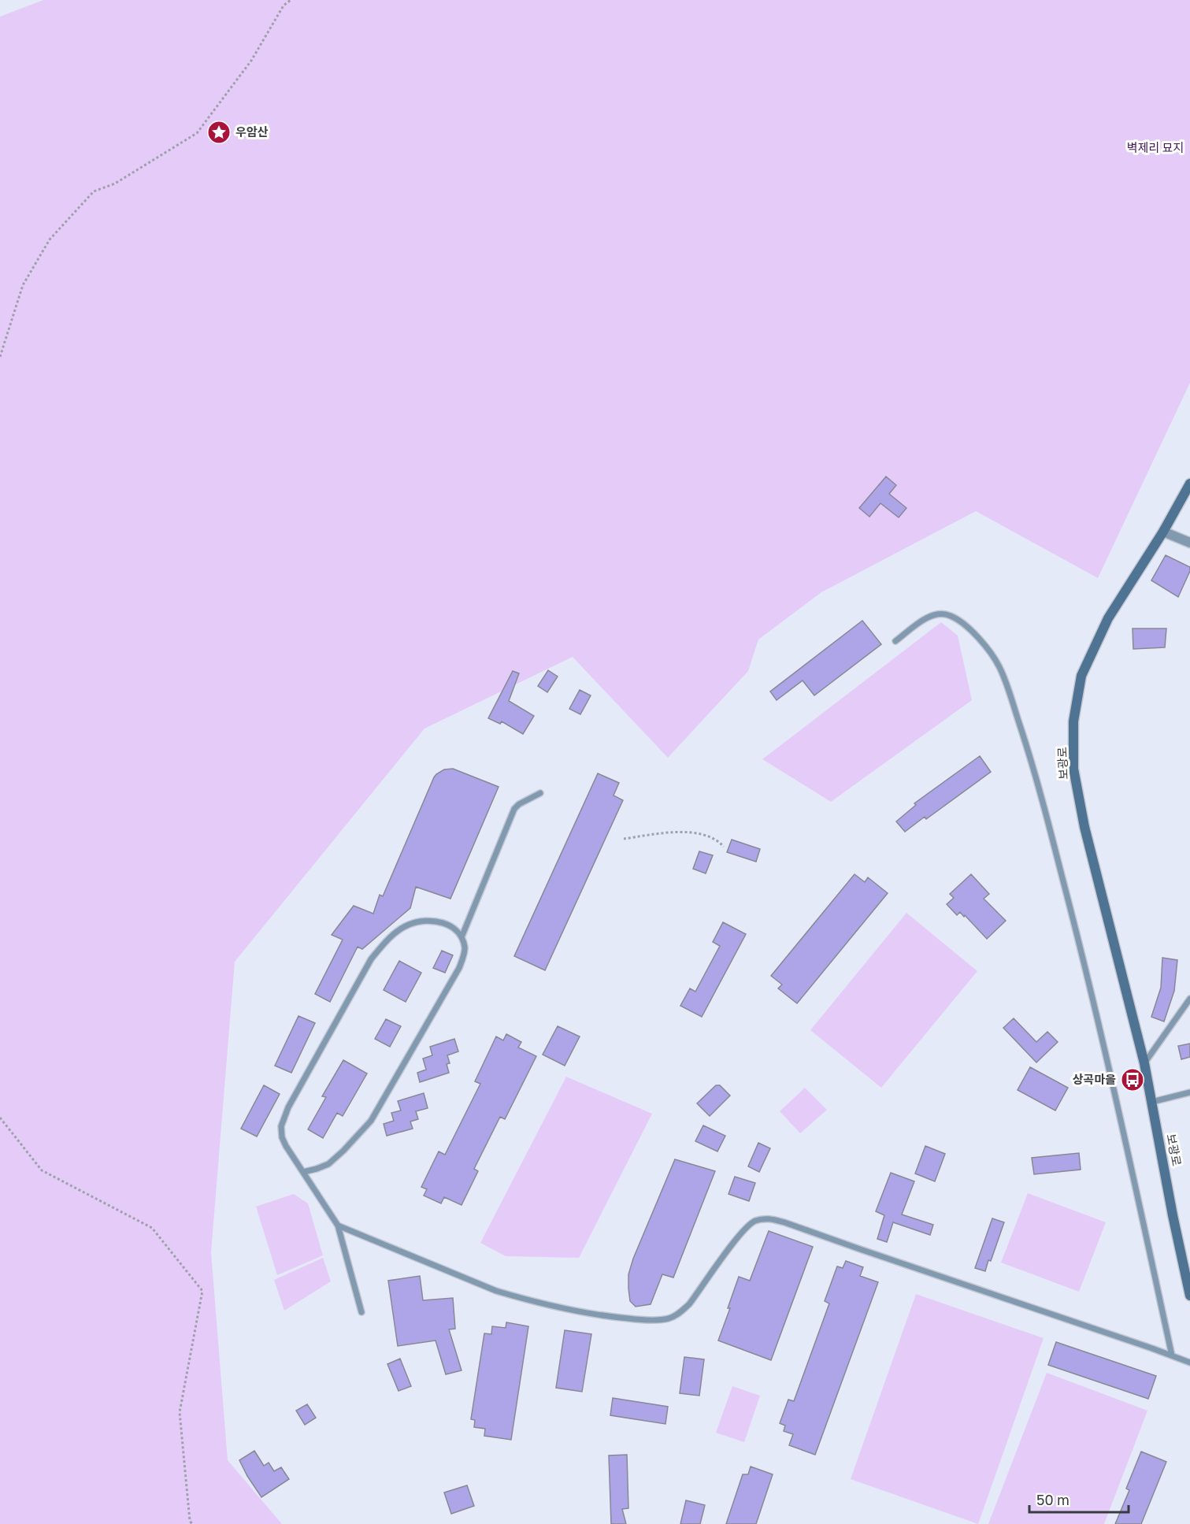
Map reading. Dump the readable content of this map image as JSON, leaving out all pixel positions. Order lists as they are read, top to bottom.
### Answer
{
  "streets": {
    "main road": ["보광로"]
  },
  "parks": ["벽제리 묘지"],
  "places": {
    "place": ["우암산"],
    "bus stop": ["상곡마을"]
  },
  "scale_bar": "50 m"
}
